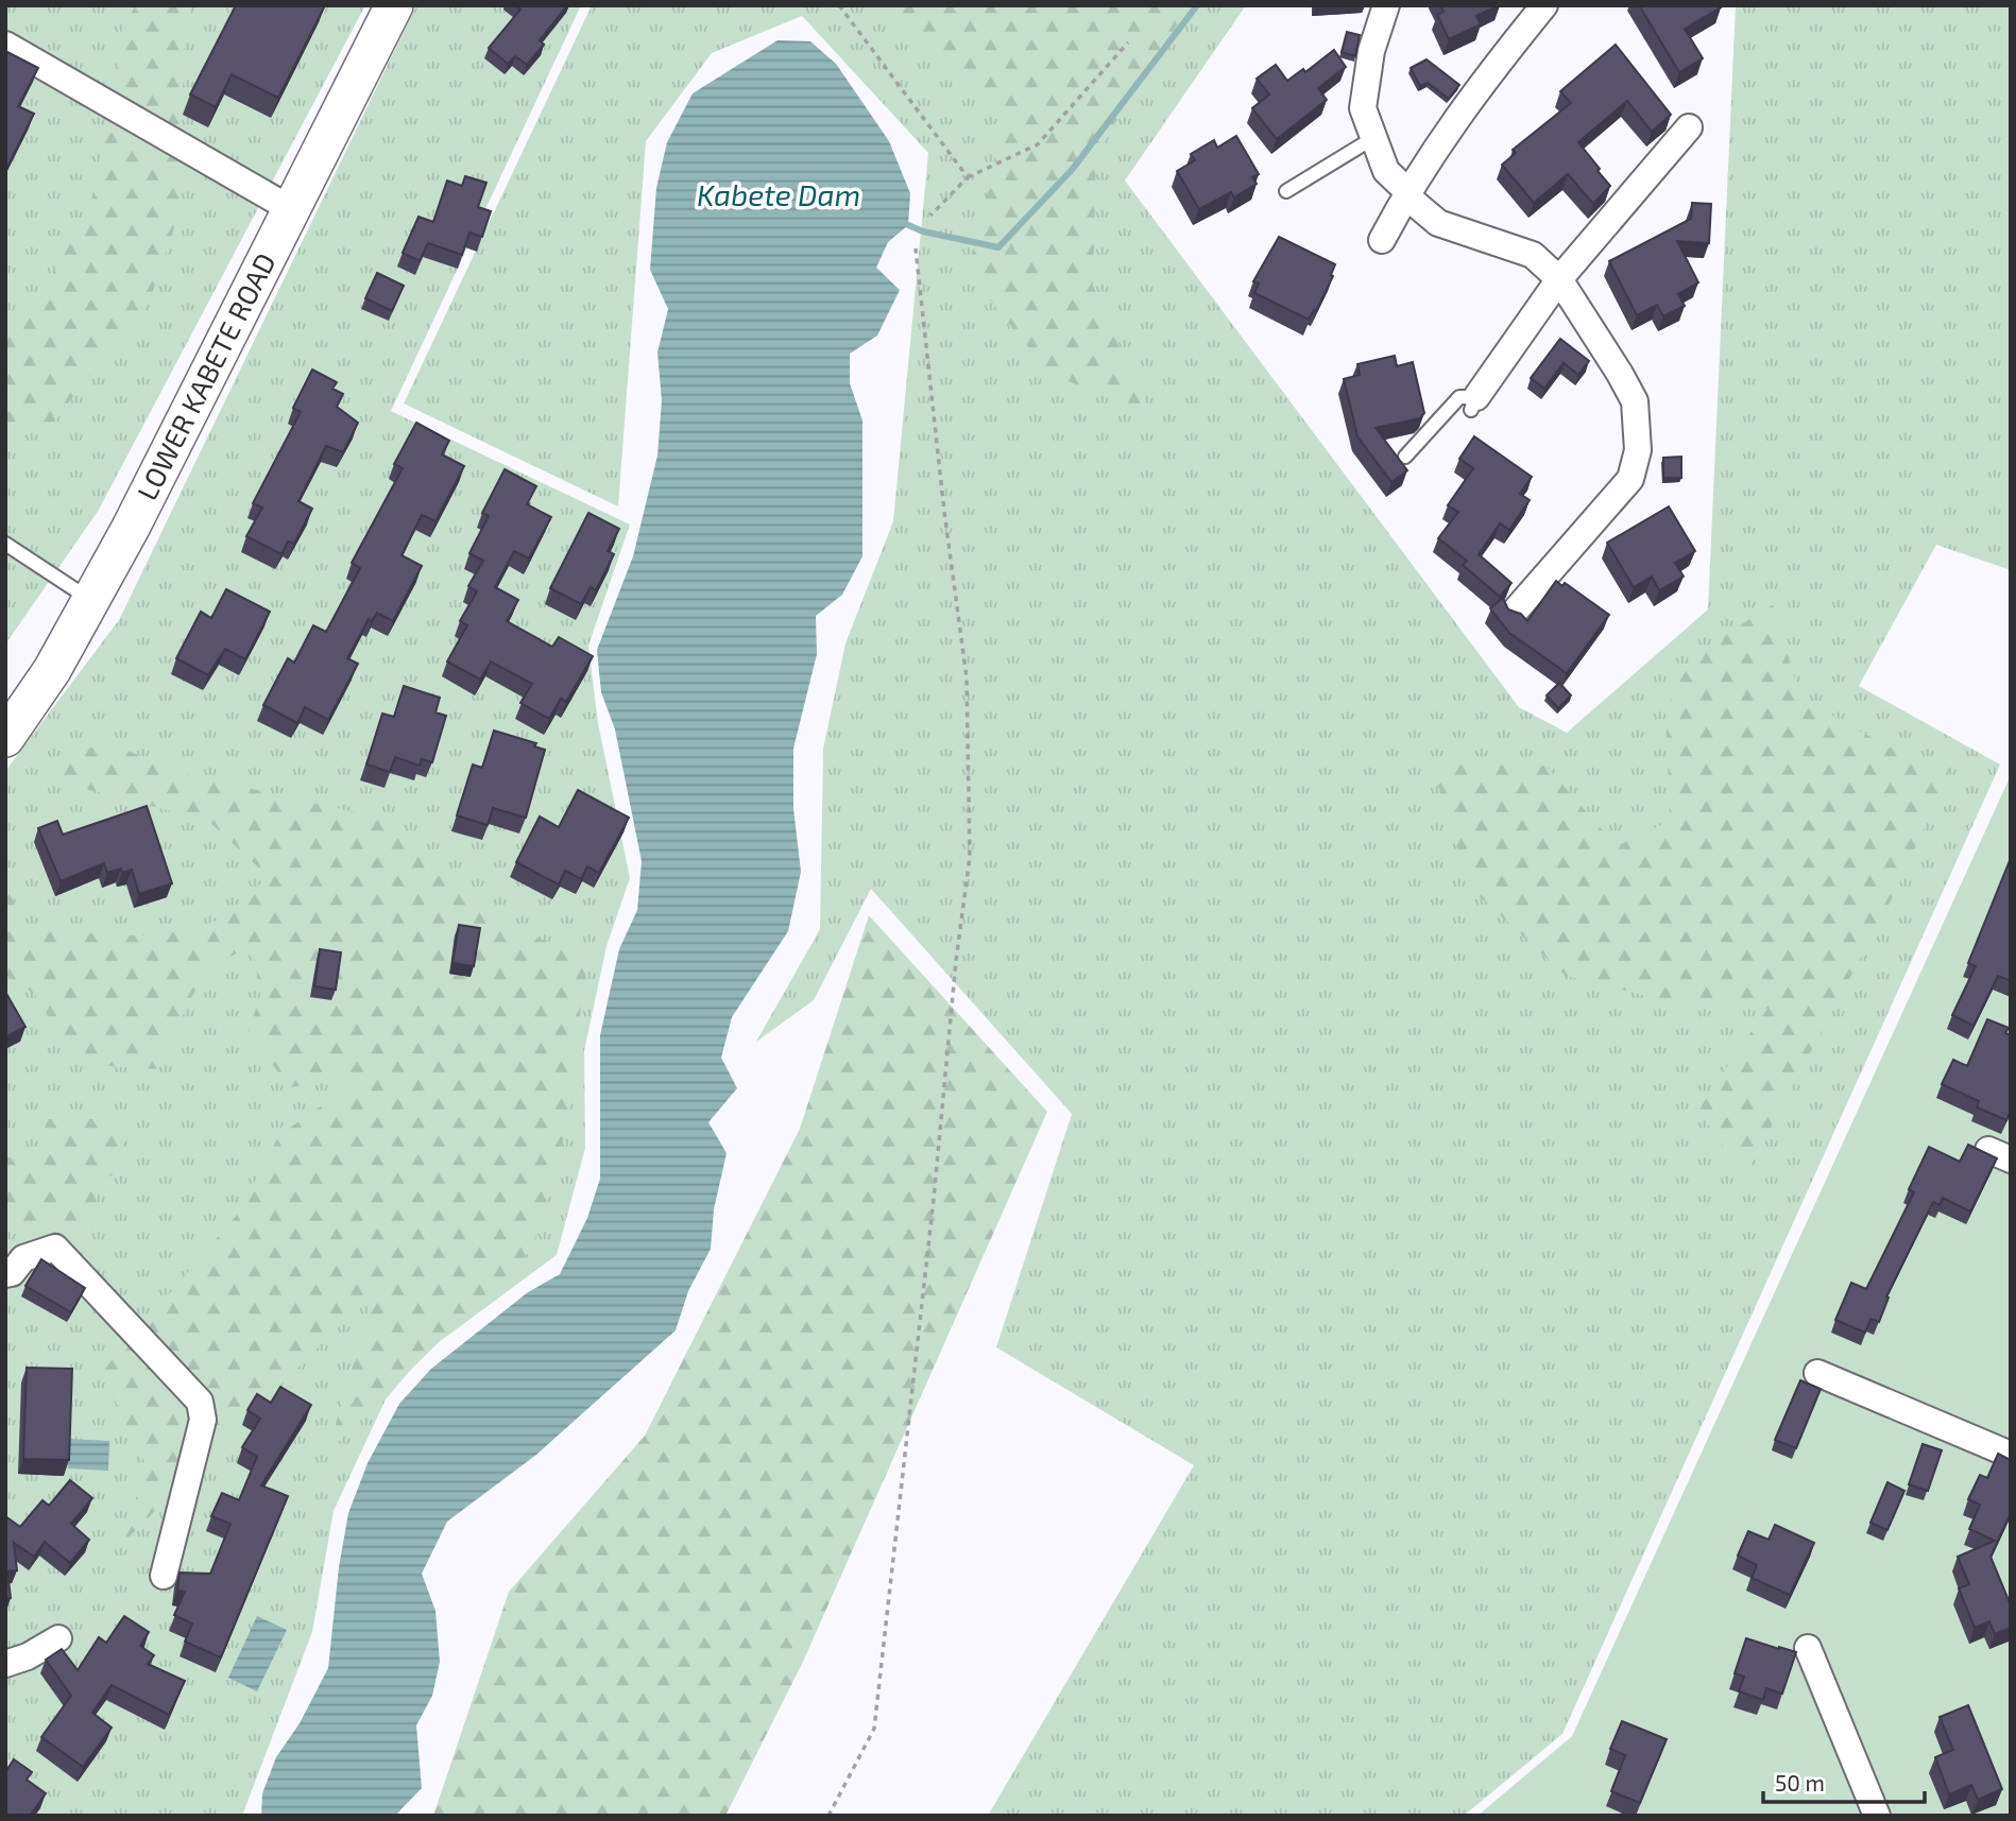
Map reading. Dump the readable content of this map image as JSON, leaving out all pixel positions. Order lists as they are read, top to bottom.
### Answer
{
  "streets": {
    "main road": ["LOWER KABETE ROAD"]
  },
  "water": ["Kabete Dam"],
  "scale_bar": "50 m"
}
